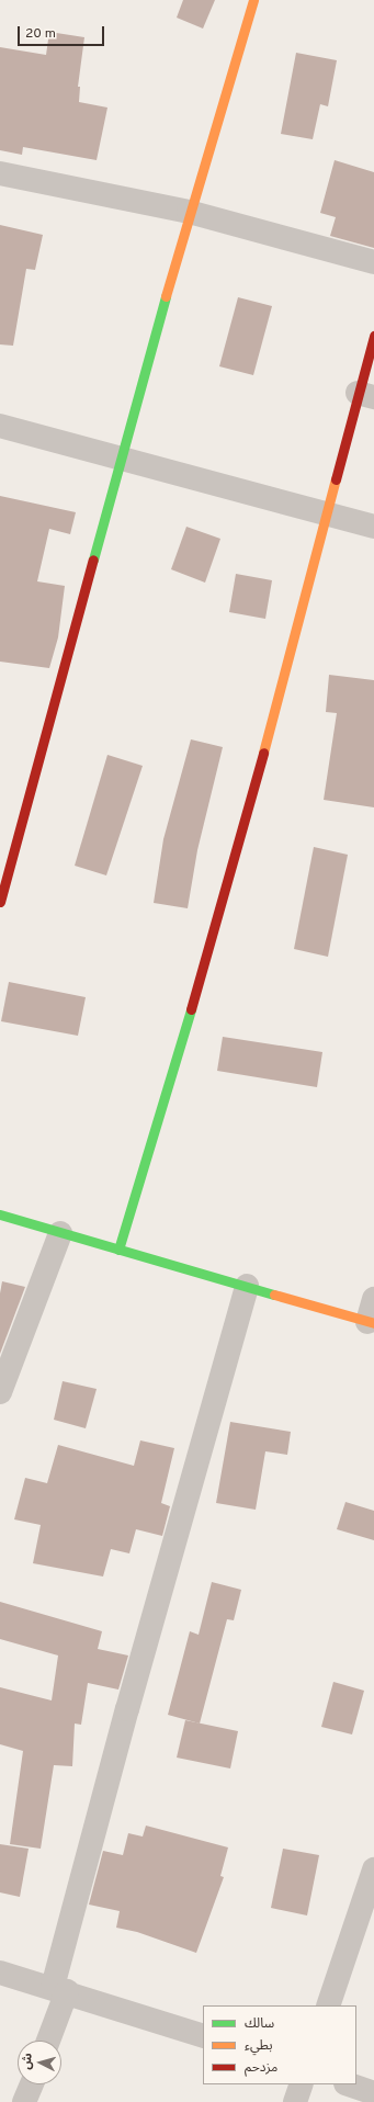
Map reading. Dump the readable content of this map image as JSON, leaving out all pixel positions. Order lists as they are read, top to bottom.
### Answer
{
  "legend": ["سالك", "بطيء", "مزدحم"],
  "scale_bar": "20 m",
  "north": "left"
}
